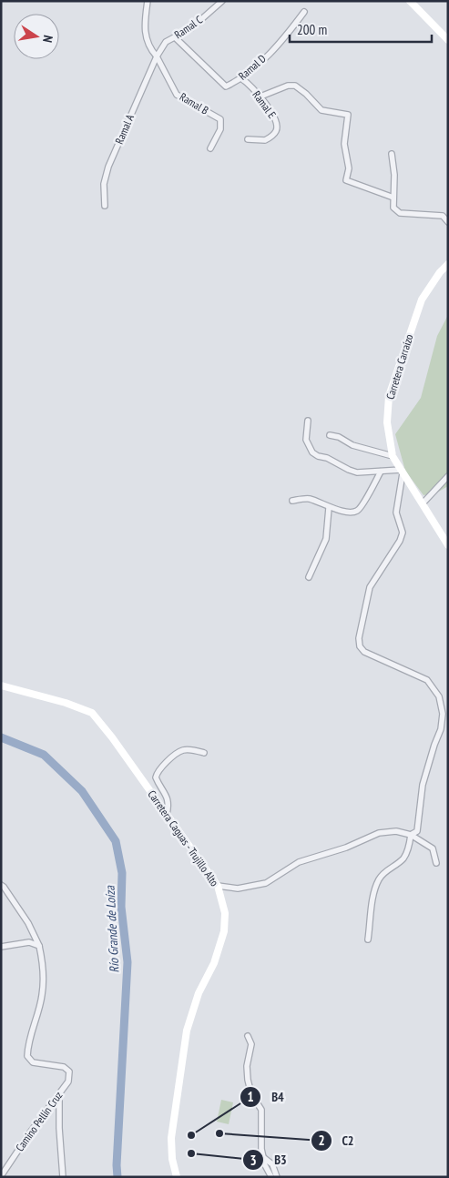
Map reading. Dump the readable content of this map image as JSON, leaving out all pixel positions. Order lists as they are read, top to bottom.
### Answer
{
  "streets": {
    "street": [
      "Ramal C",
      "Ramal D",
      "Ramal B",
      "Ramal E",
      "Ramal A",
      "Carretera Carraízo",
      "Carretera Caguas - Trujillo Alto",
      "Camino Pellín Cruz"
    ]
  },
  "crossings": [
    ["Ramal C", "Ramal D"],
    ["Ramal C", "Ramal B"],
    ["Ramal C", "Ramal A"],
    ["Ramal D", "Ramal E"],
    ["Ramal B", "Ramal A"]
  ],
  "water": ["Río Grande de Loíza"],
  "places": ["C2", "B4", "B3"],
  "scale_bar": "200 m",
  "north": "right"
}
